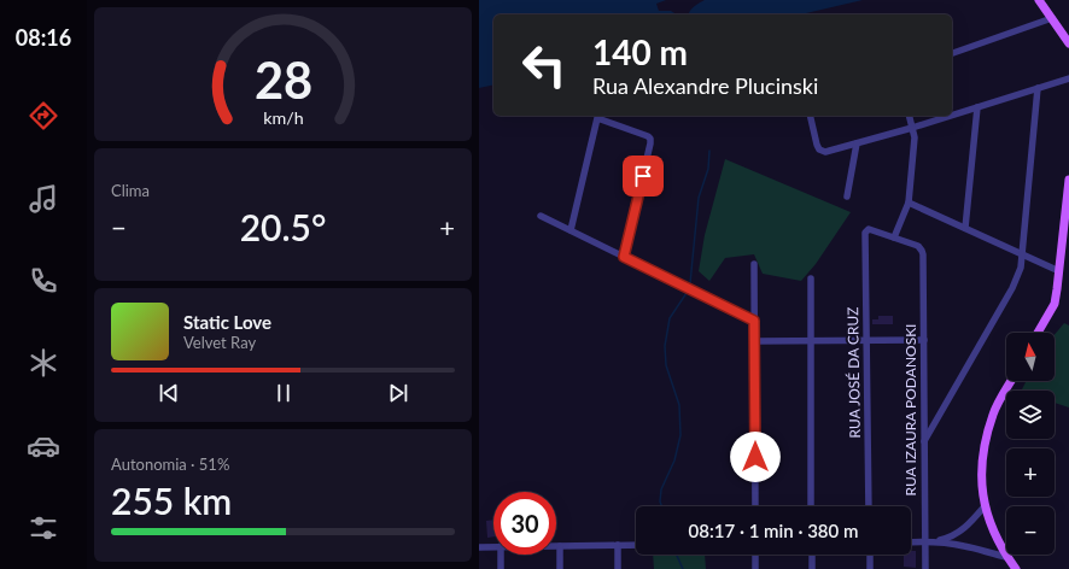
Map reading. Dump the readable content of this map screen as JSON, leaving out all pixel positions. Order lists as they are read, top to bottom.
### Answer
{
  "streets": {
    "street": ["RUA JOSÉ DA CRUZ", "RUA IZAURA PODANOSKI"]
  },
  "crossings": [
    ["RUA JOSÉ DA CRUZ", "RUA IZAURA PODANOSKI"]
  ],
  "north": "top",
  "page": {
    "tabs": "08:16",
    "turn": ["140 m", "Rua Alexandre Plucinski"],
    "tile": [
      "Clima",
      ["Autonomia · 51%", "255 km"]
    ],
    "heat": ["−", "20.5°", "+"],
    "song": ["Static Love", "Velvet Ray"],
    "map_buttons": ["+", "−"],
    "limit": "30",
    "trip": "08:17 · 1 min · 380 m",
    "gauge": ["28", "km/h"]
  }
}
